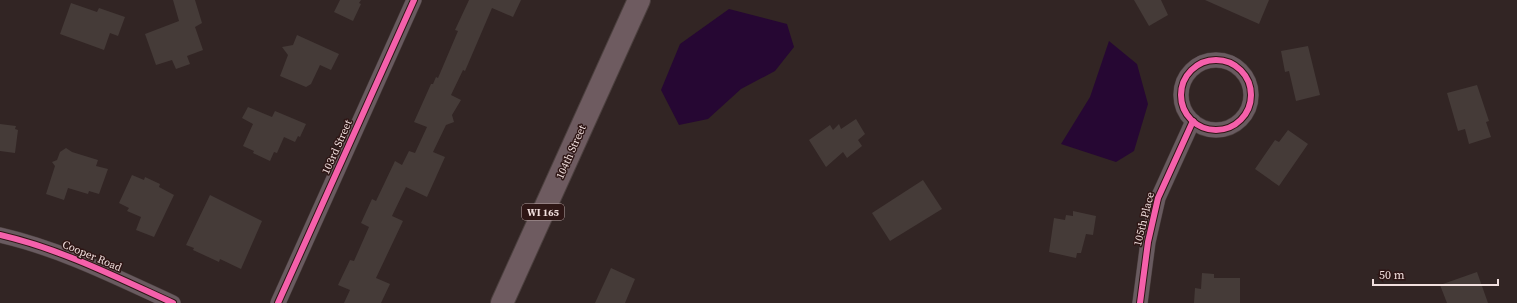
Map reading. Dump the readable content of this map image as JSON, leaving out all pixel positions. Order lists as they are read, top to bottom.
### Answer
{
  "streets": {
    "main road": ["104th Street", "WI 165"],
    "street": ["103rd Street", "105th Place", "Cooper Road"]
  },
  "scale_bar": "50 m"
}
